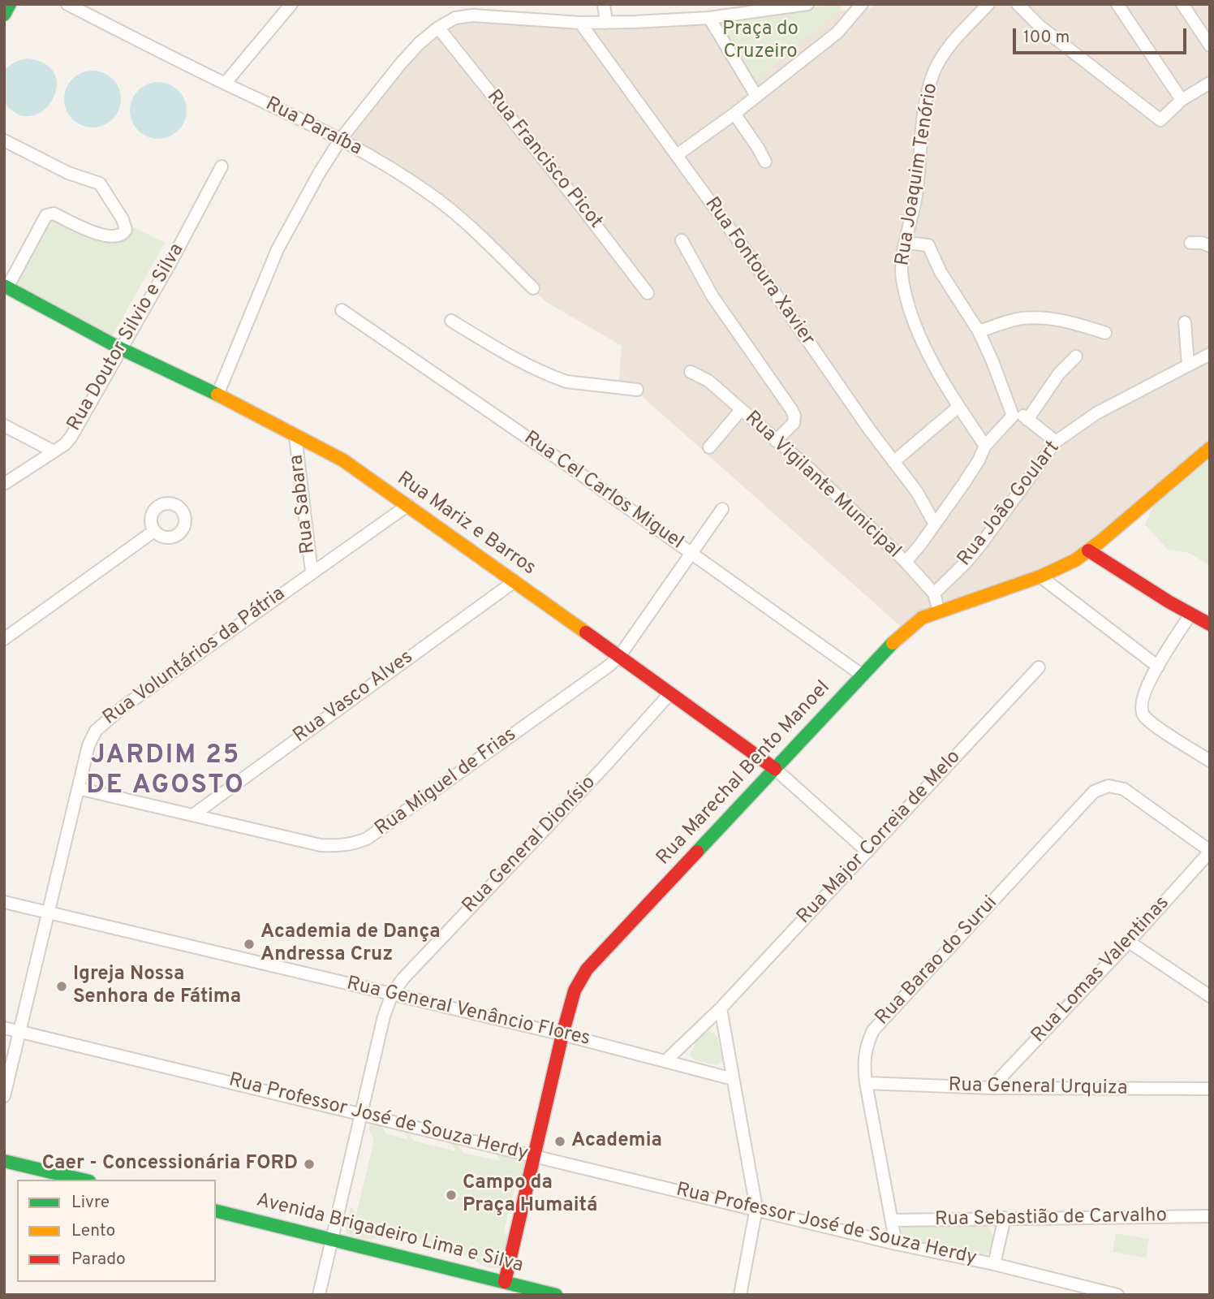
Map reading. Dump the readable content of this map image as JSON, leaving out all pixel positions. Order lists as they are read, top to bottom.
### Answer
{
  "streets": {
    "main road": ["Rua Mariz e Barros", "Rua Marechal Bento Manoel", "Avenida Brigadeiro Lima e Silva"],
    "street": [
      "Rua Paraíba",
      "Rua Francisco Picot",
      "Rua Joaquim Tenório",
      "Rua Fontoura Xavier",
      "Rua Doutor Silvio e Silva",
      "Rua Vigilante Municipal",
      "Rua Cel Carlos Miguel",
      "Rua Sabara",
      "Rua Joāo Goulart",
      "Rua Voluntários da Pátria",
      "Rua Vasco Alves",
      "Rua Miguel de Frias",
      "Rua Major Correia de Melo",
      "Rua General Dionísio",
      "Rua Barao do Surui",
      "Rua Lomas Valentinas",
      "Rua General Venâncio Flores",
      "Rua General Urquiza",
      "Rua Professor José de Souza Herdy",
      "Rua Sebastião de Carvalho"
    ]
  },
  "crossings": [
    ["Rua Doutor Silvio e Silva", "Rua Mariz e Barros"],
    ["Rua Vigilante Municipal", "Rua Joāo Goulart"],
    ["Rua Vigilante Municipal", "Rua Marechal Bento Manoel"],
    ["Rua Cel Carlos Miguel", "Rua Marechal Bento Manoel"],
    ["Rua Cel Carlos Miguel", "Rua Miguel de Frias"],
    ["Rua Sabara", "Rua Mariz e Barros"],
    ["Rua Sabara", "Rua Voluntários da Pátria"],
    ["Rua Mariz e Barros", "Rua Voluntários da Pátria"],
    ["Rua Mariz e Barros", "Rua Vasco Alves"],
    ["Rua Mariz e Barros", "Rua Marechal Bento Manoel"],
    ["Rua Mariz e Barros", "Rua Miguel de Frias"],
    ["Rua Mariz e Barros", "Rua Major Correia de Melo"],
    ["Rua Mariz e Barros", "Rua General Dionísio"],
    ["Rua Voluntários da Pátria", "Rua Miguel de Frias"],
    ["Rua Voluntários da Pátria", "Rua General Venâncio Flores"],
    ["Rua Voluntários da Pátria", "Rua Professor José de Souza Herdy"],
    ["Rua Vasco Alves", "Rua Miguel de Frias"],
    ["Rua Marechal Bento Manoel", "Rua General Venâncio Flores"],
    ["Rua Marechal Bento Manoel", "Rua Professor José de Souza Herdy"],
    ["Rua Marechal Bento Manoel", "Avenida Brigadeiro Lima e Silva"],
    ["Rua Major Correia de Melo", "Rua General Venâncio Flores"],
    ["Rua General Dionísio", "Rua General Venâncio Flores"],
    ["Rua General Dionísio", "Rua Professor José de Souza Herdy"],
    ["Rua General Dionísio", "Avenida Brigadeiro Lima e Silva"],
    ["Rua Barao do Surui", "Rua Lomas Valentinas"],
    ["Rua Barao do Surui", "Rua General Urquiza"],
    ["Rua Barao do Surui", "Rua Professor José de Souza Herdy"],
    ["Rua Barao do Surui", "Rua Sebastião de Carvalho"],
    ["Rua Lomas Valentinas", "Rua General Urquiza"]
  ],
  "districts": ["JARDIM 25 DE AGOSTO"],
  "parks": ["Praça do Cruzeiro"],
  "places": [
    "Academia de Dança Andressa Cruz",
    "Igreja Nossa Senhora de Fátima",
    "Academia",
    "Caer - Concessionária FORD",
    "Campo da Praça Humaitá"
  ],
  "legend": ["Livre", "Lento", "Parado"],
  "scale_bar": "100 m"
}
